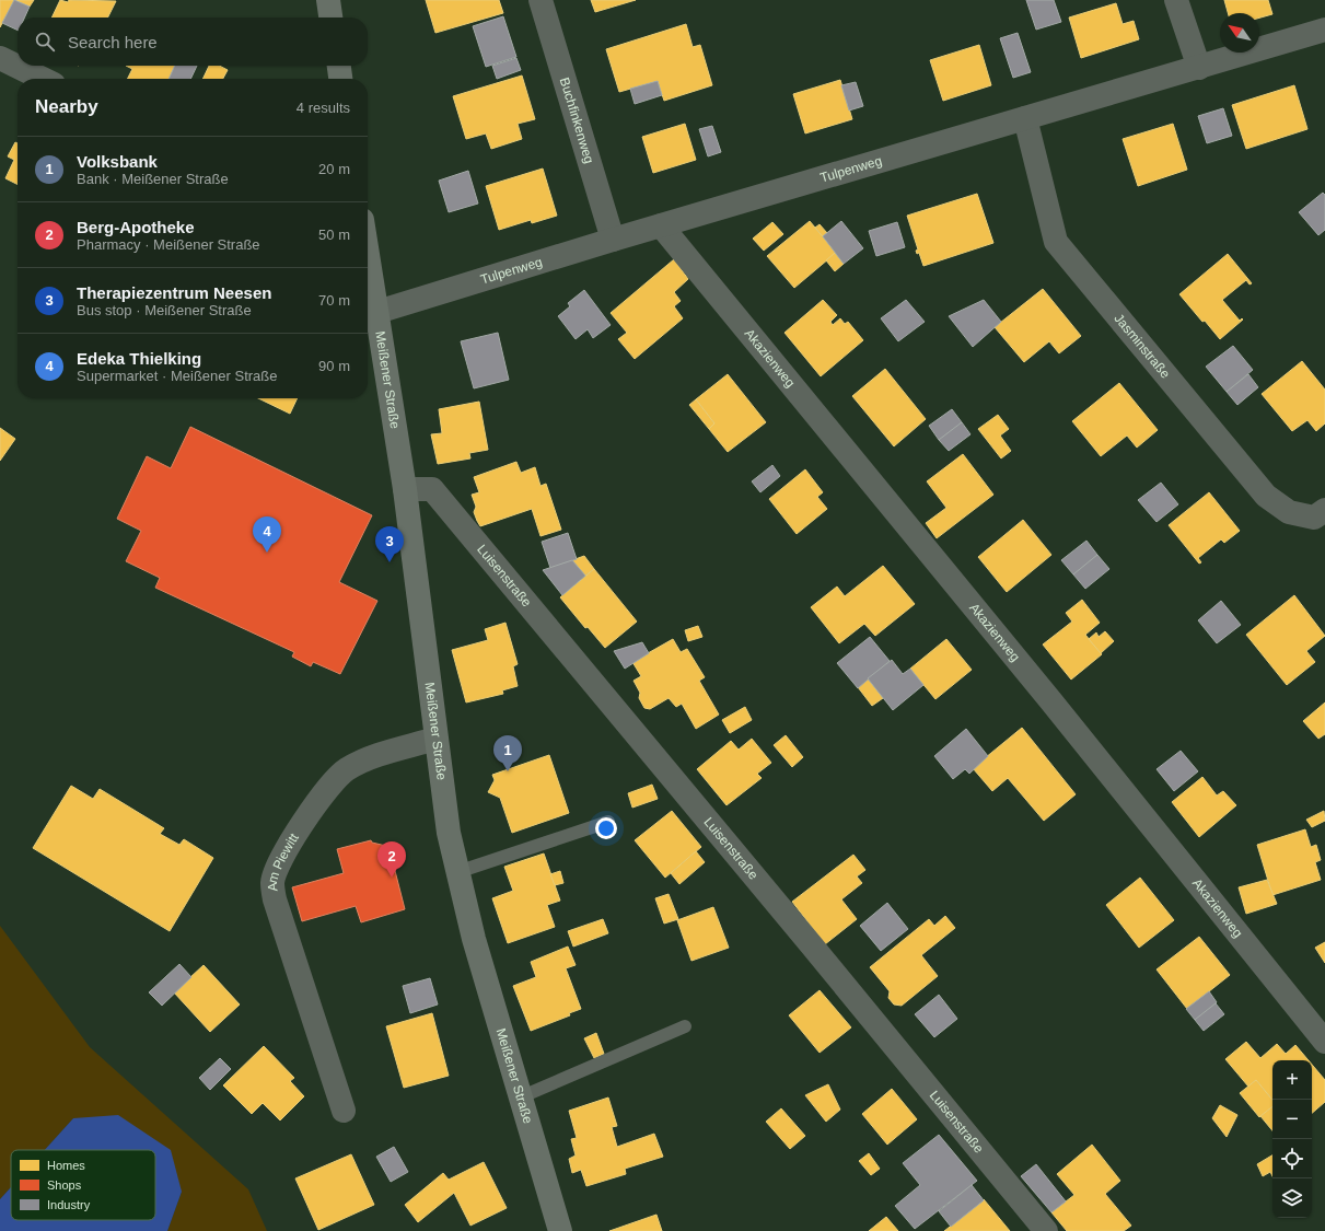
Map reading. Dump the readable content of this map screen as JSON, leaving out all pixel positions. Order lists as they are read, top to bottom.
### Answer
{
  "streets": {
    "street": [
      "Buchfinkenweg",
      "Tulpenweg",
      "Jasminstraße",
      "Akazienweg",
      "Meißener Straße",
      "Luisenstraße",
      "Am Piewitt"
    ]
  },
  "crossings": [
    ["Buchfinkenweg", "Tulpenweg"],
    ["Tulpenweg", "Jasminstraße"],
    ["Tulpenweg", "Akazienweg"],
    ["Tulpenweg", "Meißener Straße"],
    ["Meißener Straße", "Luisenstraße"],
    ["Meißener Straße", "Am Piewitt"]
  ],
  "legend": ["Homes", "Shops", "Industry"],
  "north": "top left",
  "page": {
    "search": "Search here",
    "heading": ["Nearby", "4 results"],
    "list": [
      {
        "mark": "1",
        "name": "Volksbank",
        "note": "Bank · Meißener Straße",
        "value": "20 m"
      },
      {
        "mark": "2",
        "name": "Berg-Apotheke",
        "note": "Pharmacy · Meißener Straße",
        "value": "50 m"
      },
      {
        "mark": "3",
        "name": "Therapiezentrum Neesen",
        "note": "Bus stop · Meißener Straße",
        "value": "70 m"
      },
      {
        "mark": "4",
        "name": "Edeka Thielking",
        "note": "Supermarket · Meißener Straße",
        "value": "90 m"
      }
    ],
    "pins": [
      "4",
      "3",
      "1",
      "2"
    ],
    "map_buttons": ["+", "−"]
  }
}
